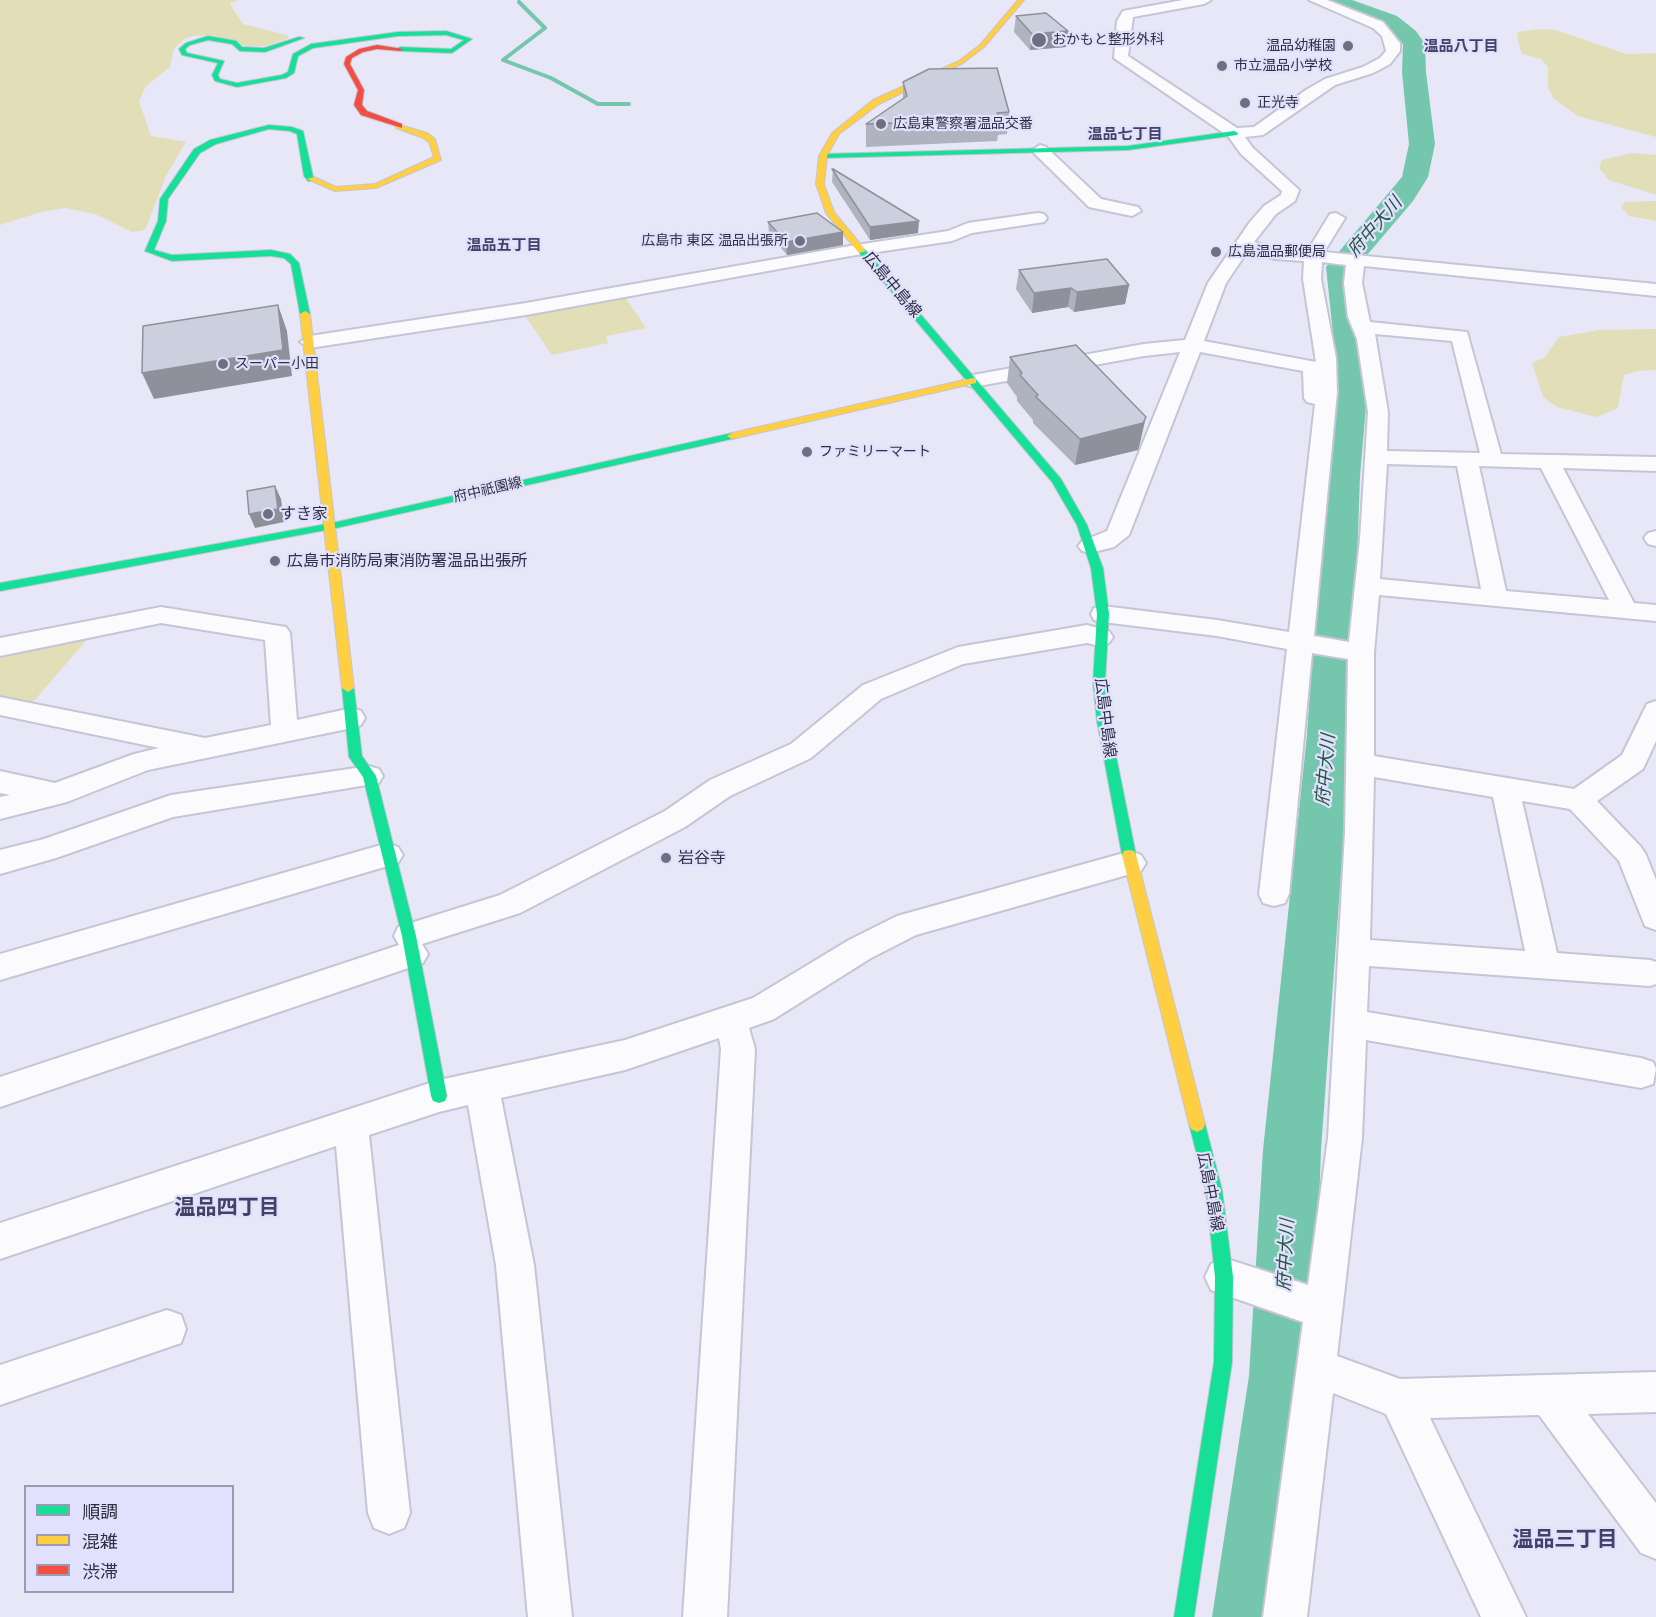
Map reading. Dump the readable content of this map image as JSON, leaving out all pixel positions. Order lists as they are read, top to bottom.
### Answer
{
  "streets": {
    "street": ["広島中島線", "府中祇園線"]
  },
  "crossings": [
    ["広島中島線", "府中祇園線"]
  ],
  "districts": [
    "温品八丁目",
    "温品七丁目",
    "温品五丁目",
    "温品四丁目",
    "温品三丁目"
  ],
  "water": ["府中大川"],
  "places": [
    "おかもと整形外科",
    "温品幼稚園",
    "市立温品小学校",
    "正光寺",
    "広島東警察署温品交番",
    "広島市 東区 温品出張所",
    "広島温品郵便局",
    "スーパー小田",
    "ファミリーマート",
    "すき家",
    "広島市消防局東消防署温品出張所",
    "岩谷寺"
  ],
  "legend": ["順調", "混雑", "渋滞"]
}
